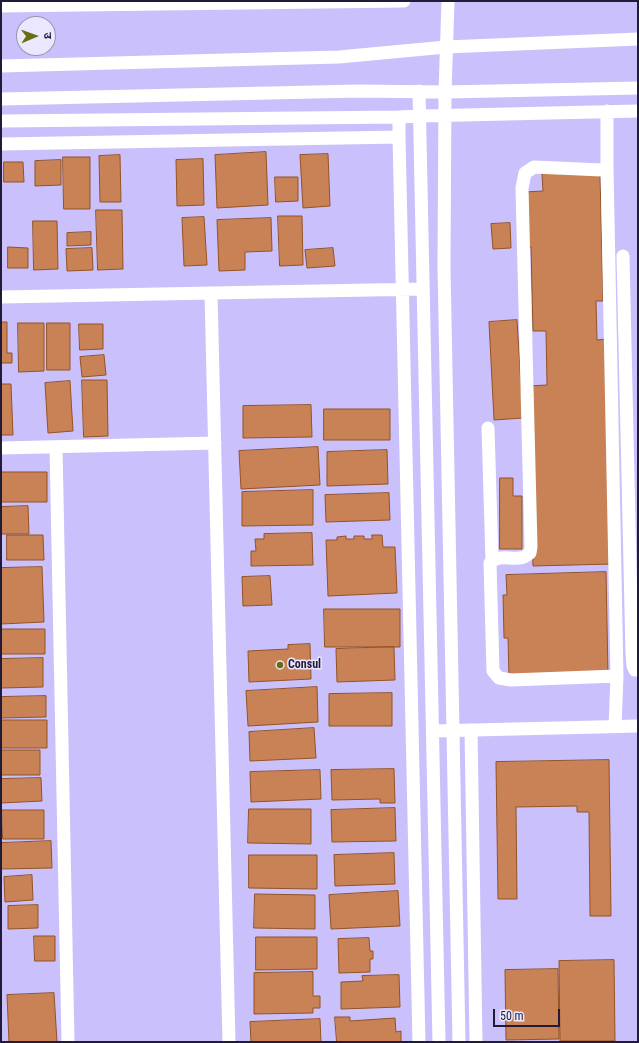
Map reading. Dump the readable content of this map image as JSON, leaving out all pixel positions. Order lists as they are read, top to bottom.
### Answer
{
  "places": ["Consul"],
  "scale_bar": "50 m",
  "north": "right"
}
